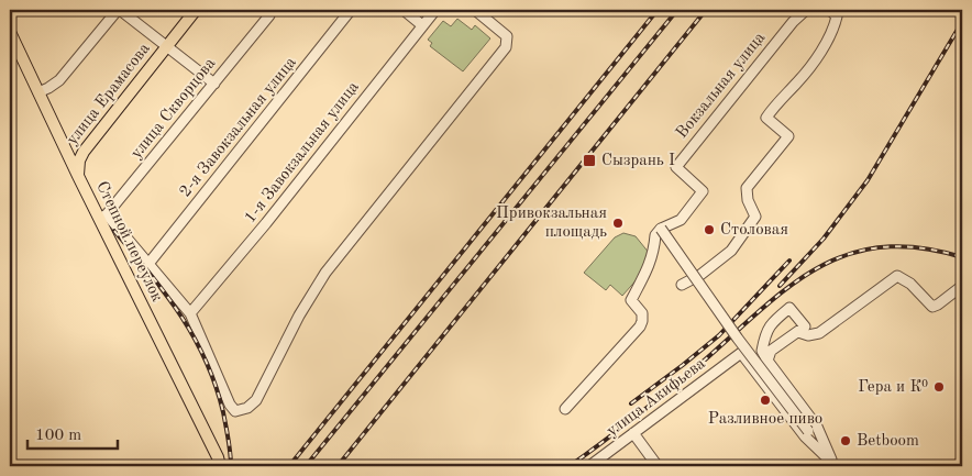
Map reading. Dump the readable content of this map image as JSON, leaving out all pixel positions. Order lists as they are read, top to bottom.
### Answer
{
  "streets": {
    "main road": ["улица Ерамасова", "Степной переулок"],
    "street": [
      "Вокзальная улица",
      "улица Скворцова",
      "2-я Завокзальная улица",
      "1-я Завокзальная улица",
      "улица Акифьева"
    ]
  },
  "crossings": [
    ["улица Ерамасова", "Степной переулок"],
    ["улица Скворцова", "Степной переулок"]
  ],
  "places": {
    "transit": ["Сызрань I"],
    "other": [
      "Привокзальная площадь",
      "Столовая",
      "Гера и К⁰",
      "Разливное пиво",
      "Betboom"
    ]
  },
  "scale_bar": "100 m"
}
